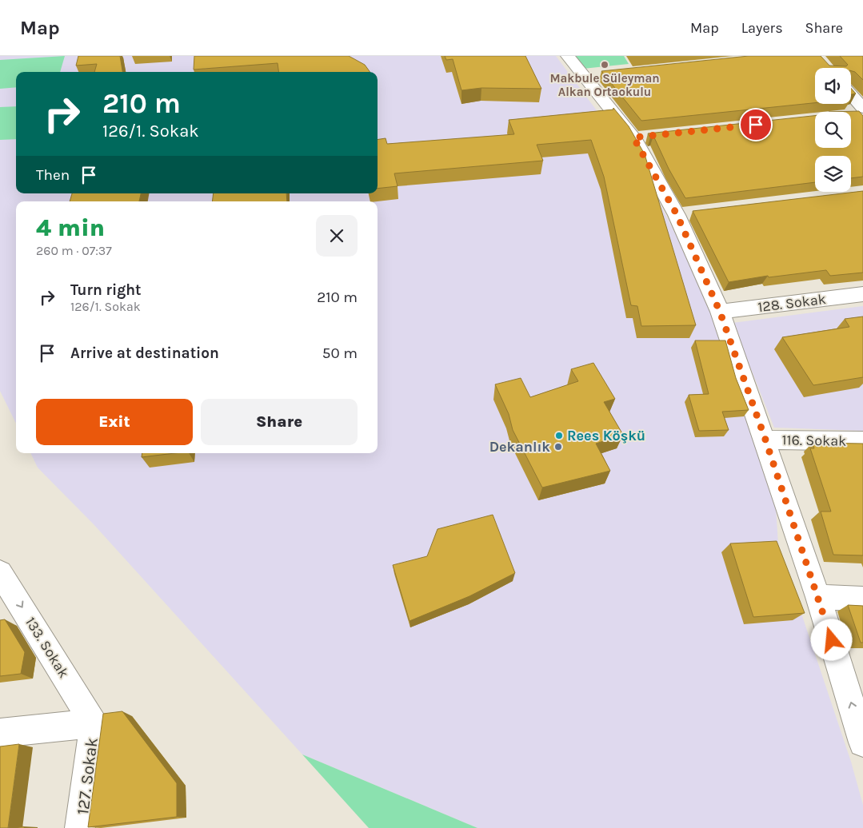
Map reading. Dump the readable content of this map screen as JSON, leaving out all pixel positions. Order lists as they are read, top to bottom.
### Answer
{
  "streets": {
    "street": [
      "128. Sokak",
      "116. Sokak",
      "133. Sokak",
      "127. Sokak"
    ]
  },
  "crossings": [
    ["133. Sokak", "127. Sokak"]
  ],
  "one_way": ["133. Sokak"],
  "places": ["Makbule Süleyman Alkan Ortaokulu", "Rees Köşkü", "Dekanlık"],
  "page": {
    "header": "Map",
    "nav": ["Map", "Layers", "Share"],
    "turn": ["210 m", "126/1. Sokak"],
    "then": "Then",
    "heading": ["4 min", "260 m · 07:37"],
    "list": [
      {
        "name": "Turn right",
        "note": "126/1. Sokak",
        "value": "210 m"
      },
      {
        "name": "Arrive at destination",
        "value": "50 m"
      }
    ],
    "buttons": ["Exit", "Share"]
  }
}
